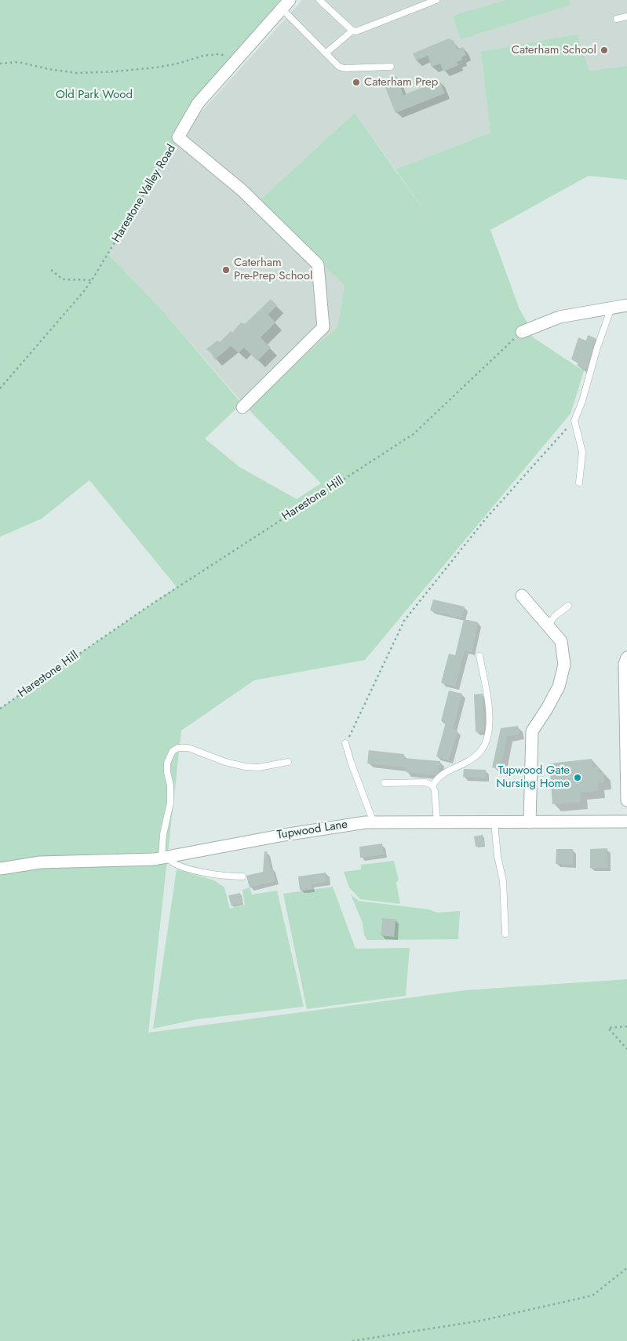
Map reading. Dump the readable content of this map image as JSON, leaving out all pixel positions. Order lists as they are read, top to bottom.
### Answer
{
  "streets": {
    "street": ["Harestone Valley Road", "Tupwood Lane"],
    "path": ["Harestone Hill"]
  },
  "parks": ["Old Park Wood"],
  "places": [
    "Caterham School",
    "Caterham Prep",
    "Caterham Pre-Prep School",
    "Tupwood Gate Nursing Home"
  ]
}
